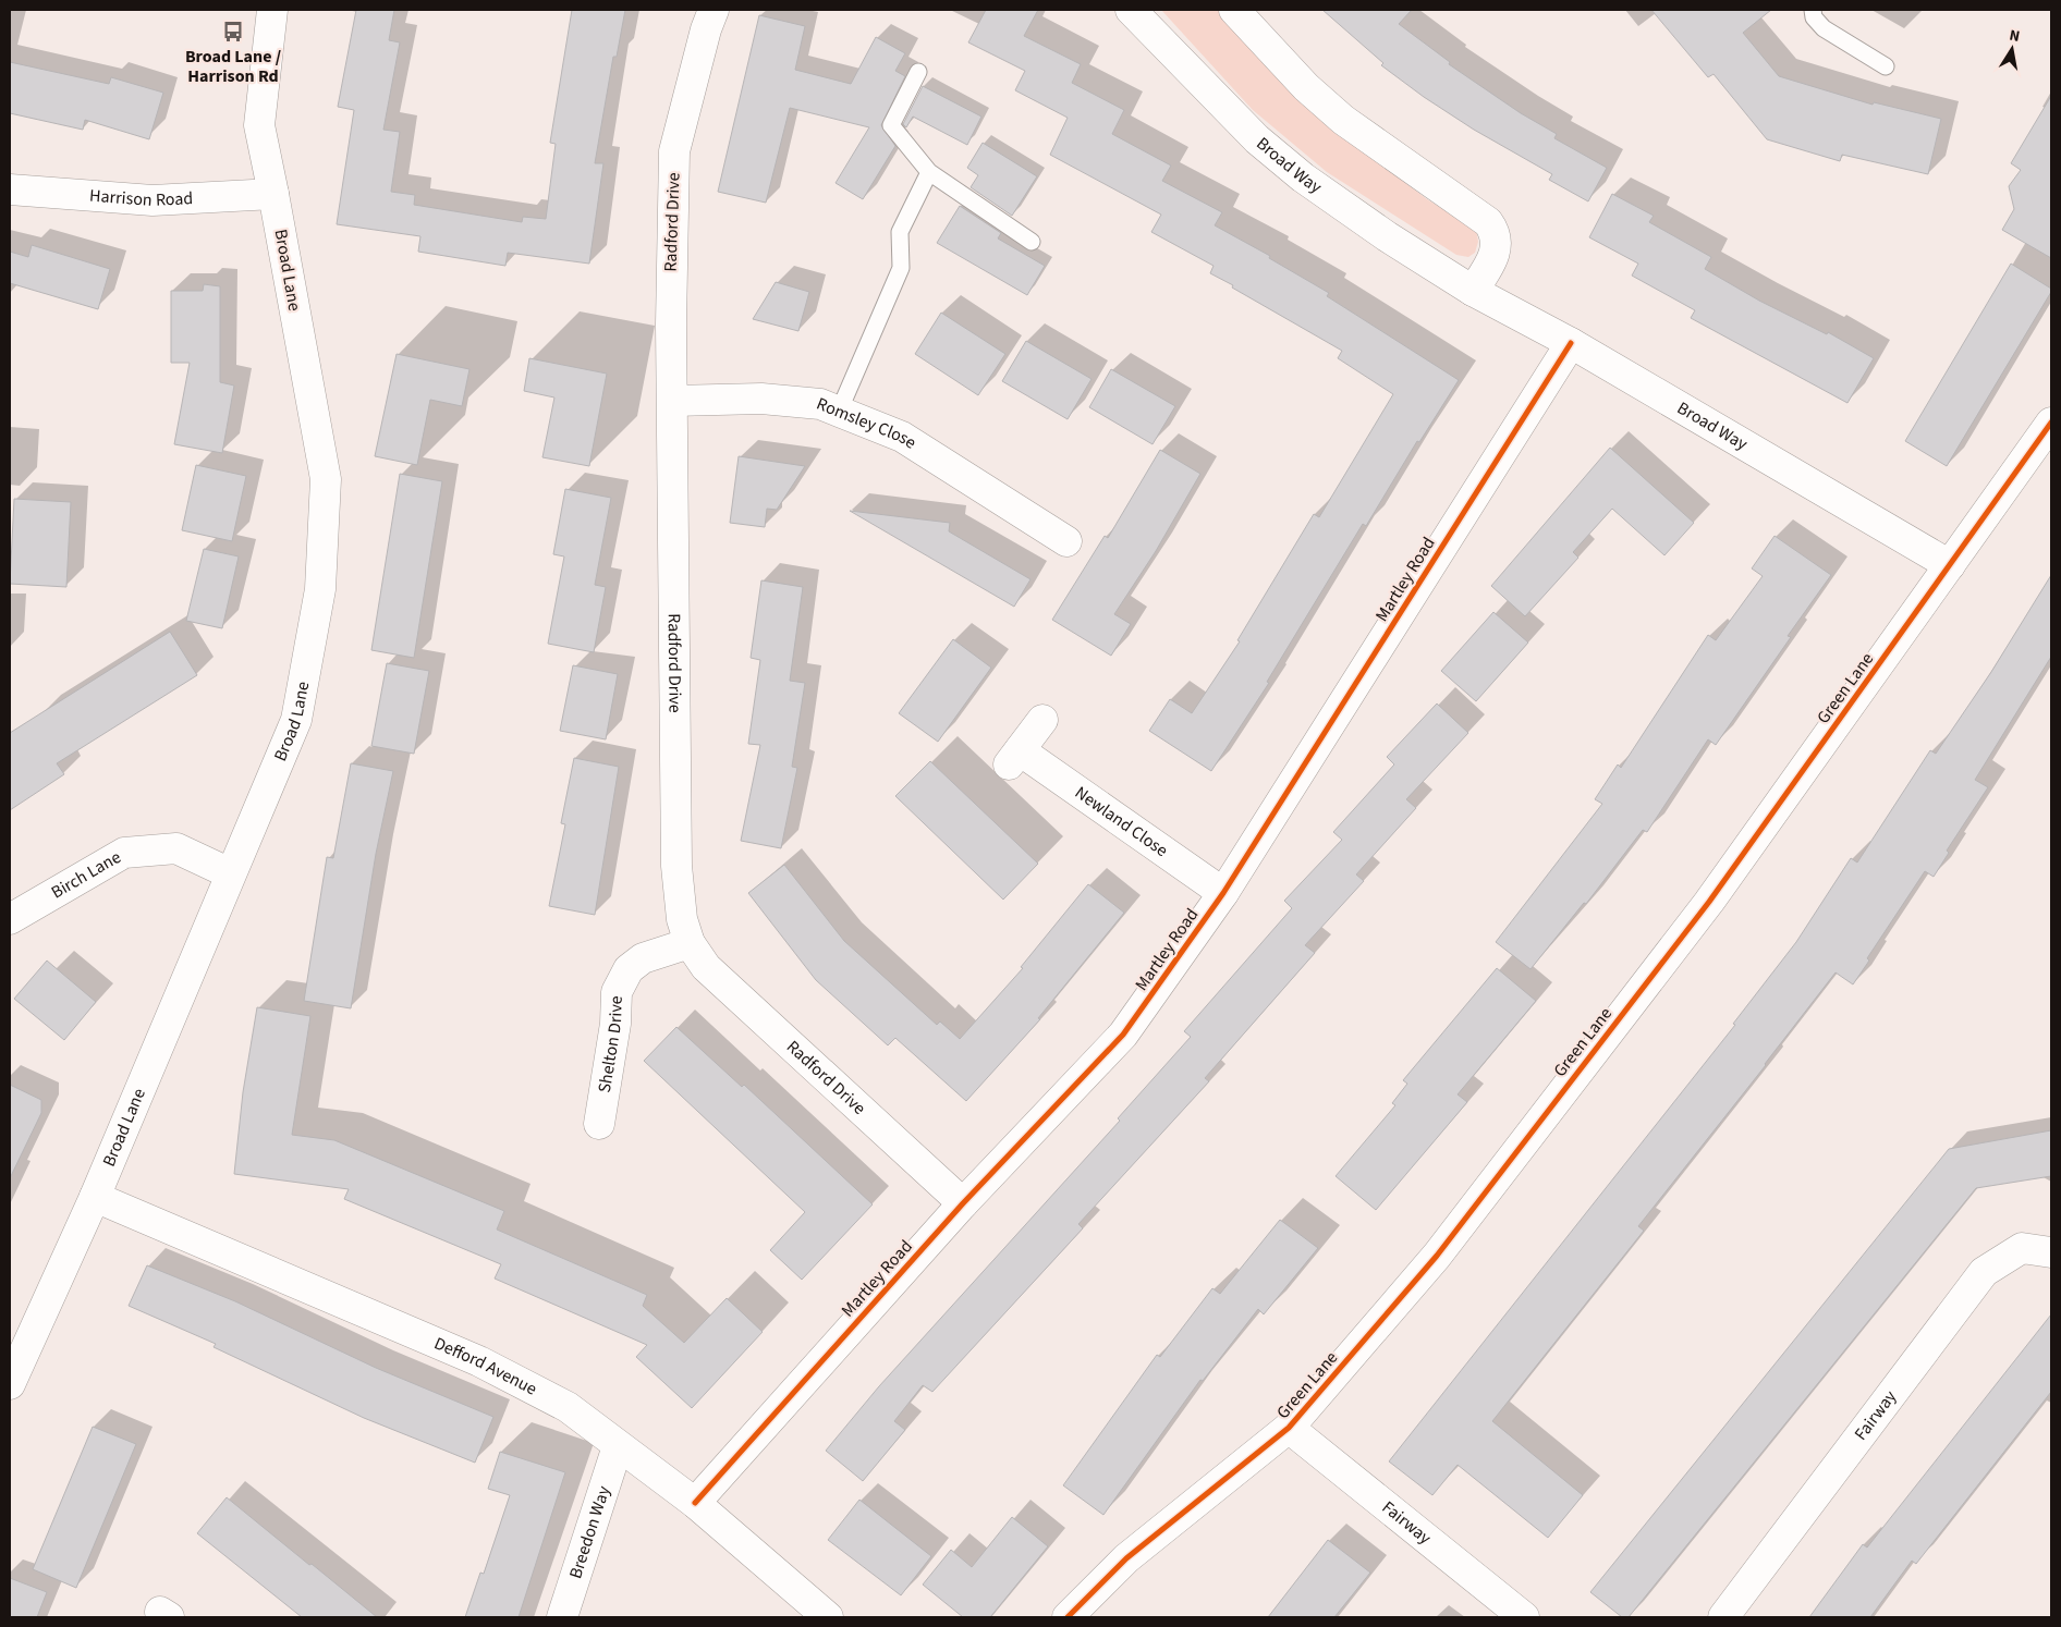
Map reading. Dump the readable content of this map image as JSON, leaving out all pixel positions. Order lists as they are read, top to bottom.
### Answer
{
  "streets": {
    "street": [
      "Broad Way",
      "Harrison Road",
      "Radford Drive",
      "Broad Lane",
      "Romsley Close",
      "Martley Road",
      "Green Lane",
      "Newland Close",
      "Birch Lane",
      "Shelton Drive",
      "Defford Avenue",
      "Fairway",
      "Breedon Way"
    ]
  },
  "crossings": [
    ["Broad Way", "Martley Road"],
    ["Broad Way", "Green Lane"],
    ["Harrison Road", "Broad Lane"],
    ["Radford Drive", "Romsley Close"],
    ["Radford Drive", "Martley Road"],
    ["Radford Drive", "Shelton Drive"],
    ["Broad Lane", "Birch Lane"],
    ["Broad Lane", "Defford Avenue"],
    ["Martley Road", "Newland Close"],
    ["Martley Road", "Defford Avenue"],
    ["Green Lane", "Fairway"],
    ["Defford Avenue", "Breedon Way"]
  ],
  "places": {
    "bus stop": ["Broad Lane / Harrison Rd"]
  },
  "north": "top"
}
